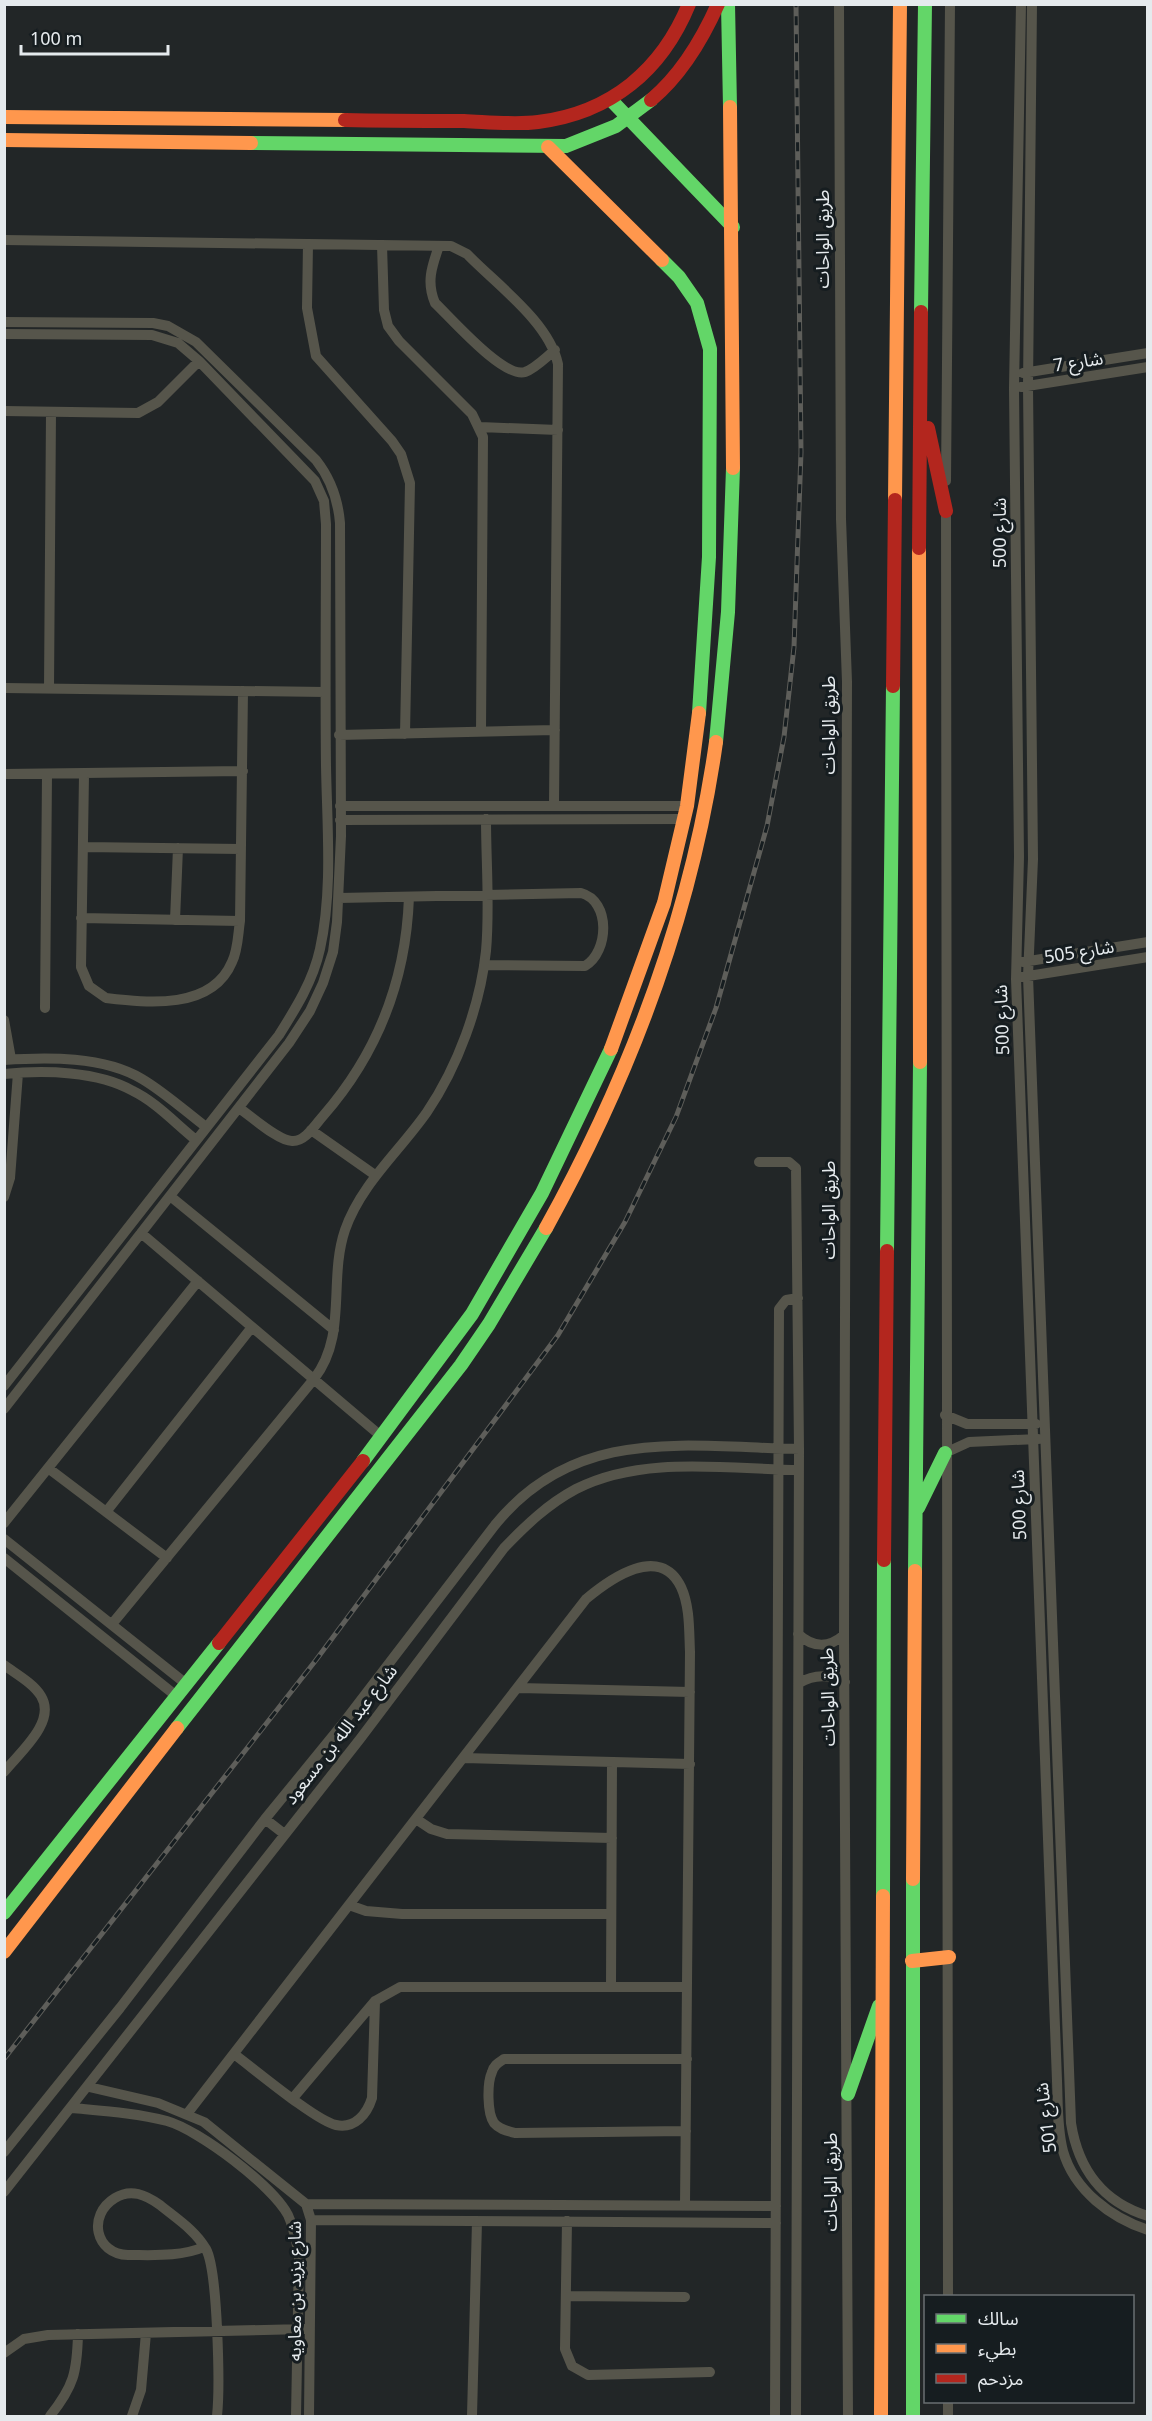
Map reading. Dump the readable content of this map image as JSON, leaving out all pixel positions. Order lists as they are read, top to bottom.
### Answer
{
  "streets": {
    "street": [
      "طريق الواحات",
      "شارع 7",
      "شارع 500",
      "شارع 505",
      "شارع عبد الله بن مسعود",
      "شارع 501",
      "شارع يزيد بن معاويه"
    ]
  },
  "crossings": [
    ["شارع 7", "شارع 500"],
    ["شارع 500", "شارع 505"],
    ["شارع 500", "شارع 501"],
    ["شارع عبد الله بن مسعود", "شارع يزيد بن معاويه"]
  ],
  "legend": ["سالك", "بطيء", "مزدحم"],
  "scale_bar": "100 m"
}
